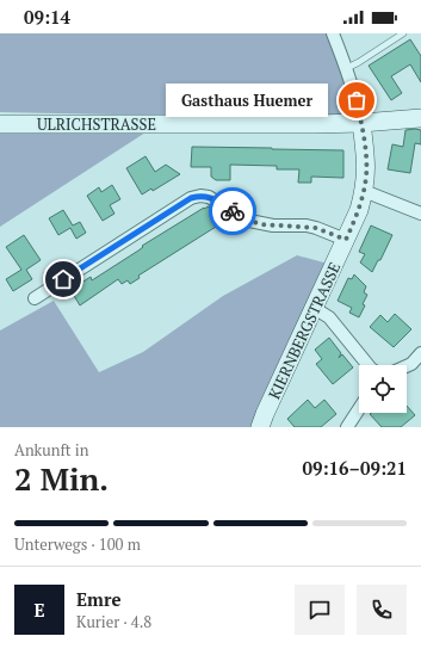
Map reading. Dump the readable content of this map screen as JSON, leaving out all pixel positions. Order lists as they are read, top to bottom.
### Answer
{
  "streets": {
    "street": ["ULRICHSTRASSE", "KIERNBERGSTRASSE"]
  },
  "crossings": [
    ["ULRICHSTRASSE", "KIERNBERGSTRASSE"]
  ],
  "places": ["Gasthaus Huemer"],
  "page": {
    "status": "09:14",
    "bubble": "Gasthaus Huemer",
    "heading": ["2 Min.", "Ankunft in", "09:16–09:21"],
    "panel": ["Emre", "Kurier · 4.8"],
    "bar": "Unterwegs · 100 m",
    "round": "E"
  }
}
